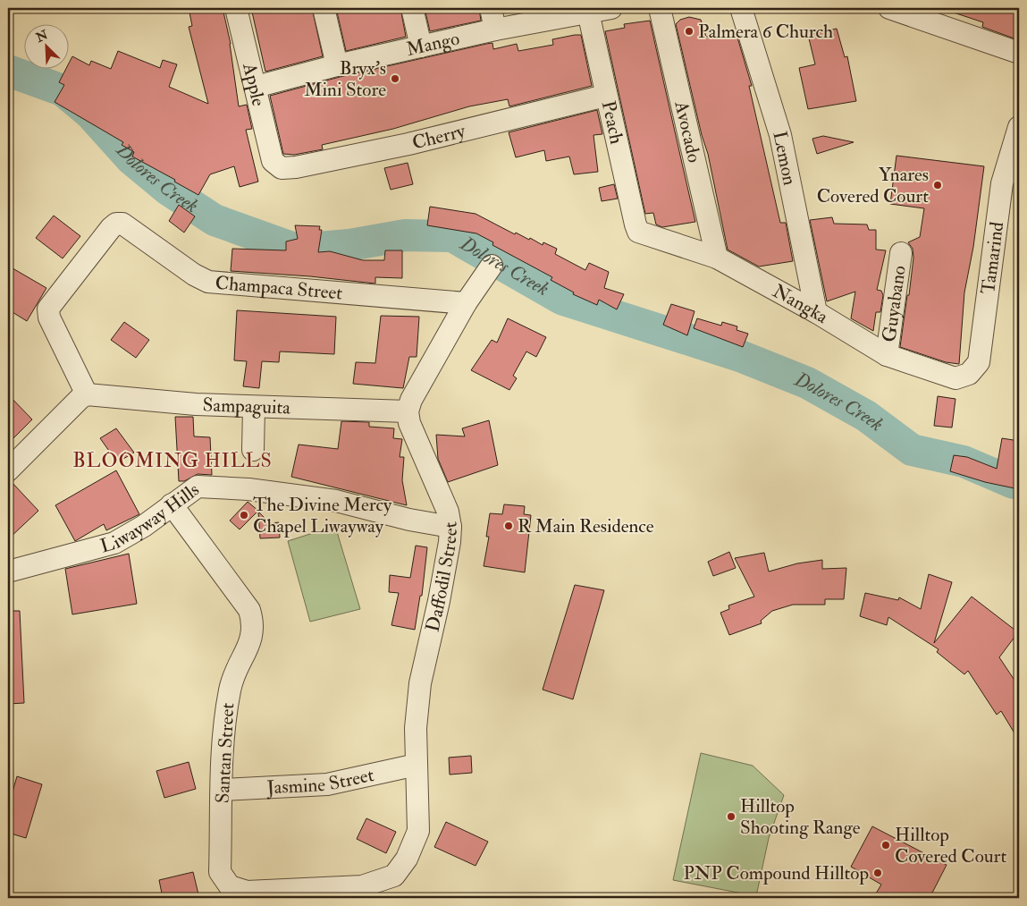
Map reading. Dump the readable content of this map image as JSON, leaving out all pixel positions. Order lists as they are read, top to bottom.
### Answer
{
  "streets": {
    "street": [
      "Mango",
      "Apple",
      "Peach",
      "Avocado",
      "Cherry",
      "Lemon",
      "Tamarind",
      "Champaca Street",
      "Nangka",
      "Guyabano",
      "Sampaguita",
      "Liwayway Hills",
      "Daffodil Street",
      "Santan Street",
      "Jasmine Street"
    ]
  },
  "crossings": [
    ["Mango", "Apple"],
    ["Mango", "Peach"],
    ["Apple", "Cherry"],
    ["Peach", "Cherry"],
    ["Peach", "Nangka"],
    ["Avocado", "Nangka"],
    ["Lemon", "Nangka"],
    ["Tamarind", "Nangka"],
    ["Champaca Street", "Sampaguita"],
    ["Nangka", "Guyabano"],
    ["Sampaguita", "Daffodil Street"],
    ["Liwayway Hills", "Daffodil Street"],
    ["Liwayway Hills", "Santan Street"],
    ["Daffodil Street", "Santan Street"],
    ["Daffodil Street", "Jasmine Street"],
    ["Santan Street", "Jasmine Street"]
  ],
  "districts": ["BLOOMING HILLS"],
  "water": ["Dolores Creek"],
  "places": [
    "Palmera 6 Church",
    "Bryx's Mini Store",
    "Ynares Covered Court",
    "The Divine Mercy Chapel Liwayway",
    "R Main Residence",
    "Hilltop Shooting Range",
    "Hilltop Covered Court",
    "PNP Compound Hilltop"
  ],
  "north": "top left"
}
